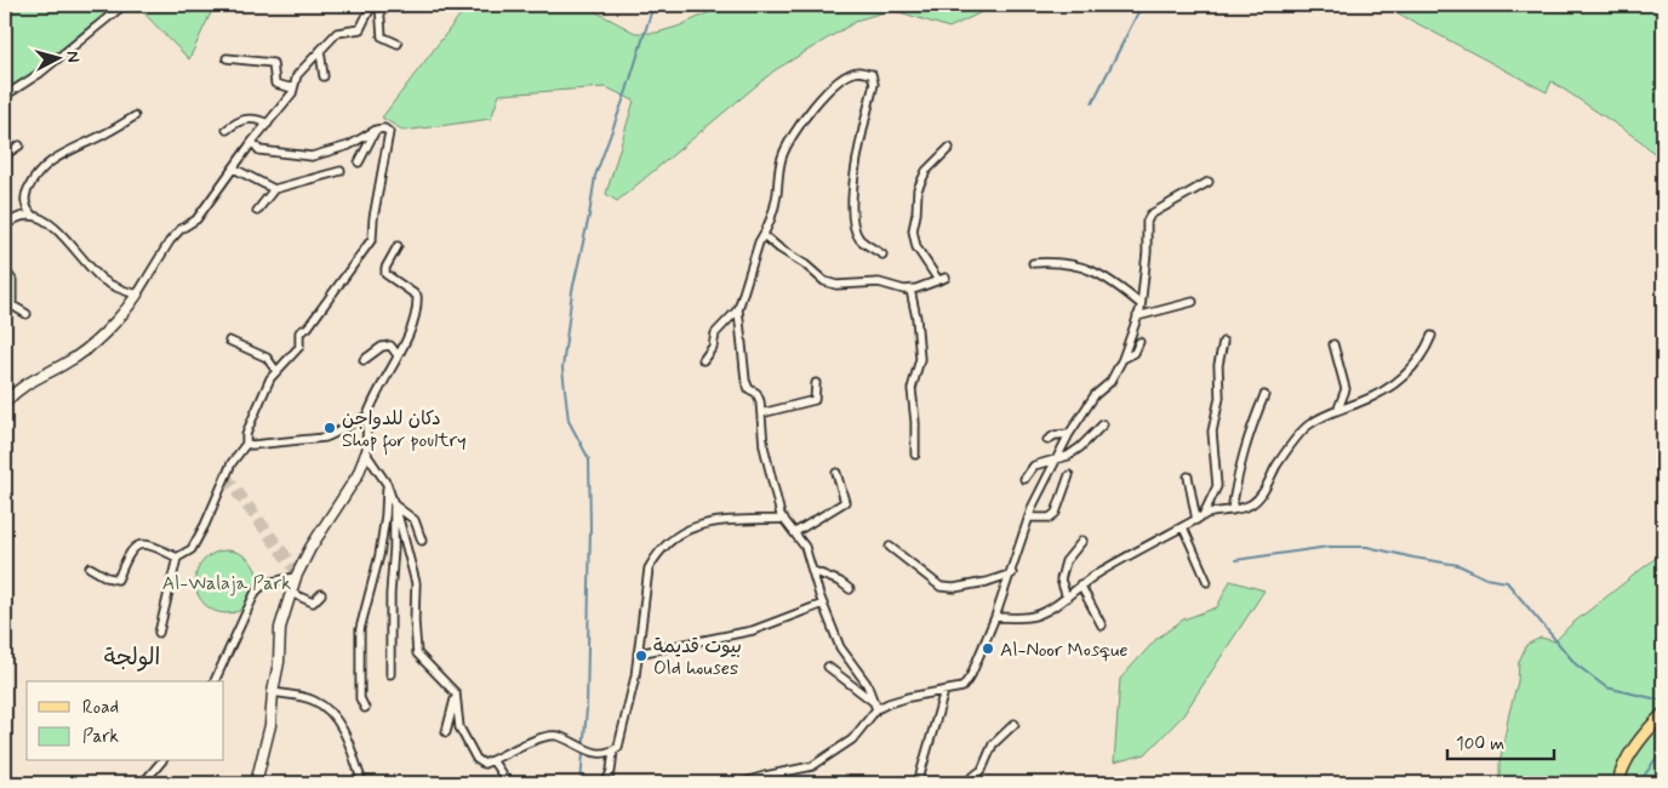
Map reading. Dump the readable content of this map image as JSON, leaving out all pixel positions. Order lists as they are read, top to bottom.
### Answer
{
  "districts": ["الولجة"],
  "parks": ["Al-Walaja Park"],
  "places": ["دكان للدواجن Shop for poultry", "Al-Noor Mosque", "بيوت قديمة Old houses"],
  "legend": ["Road", "Park"],
  "scale_bar": "100 m",
  "north": "right"
}
